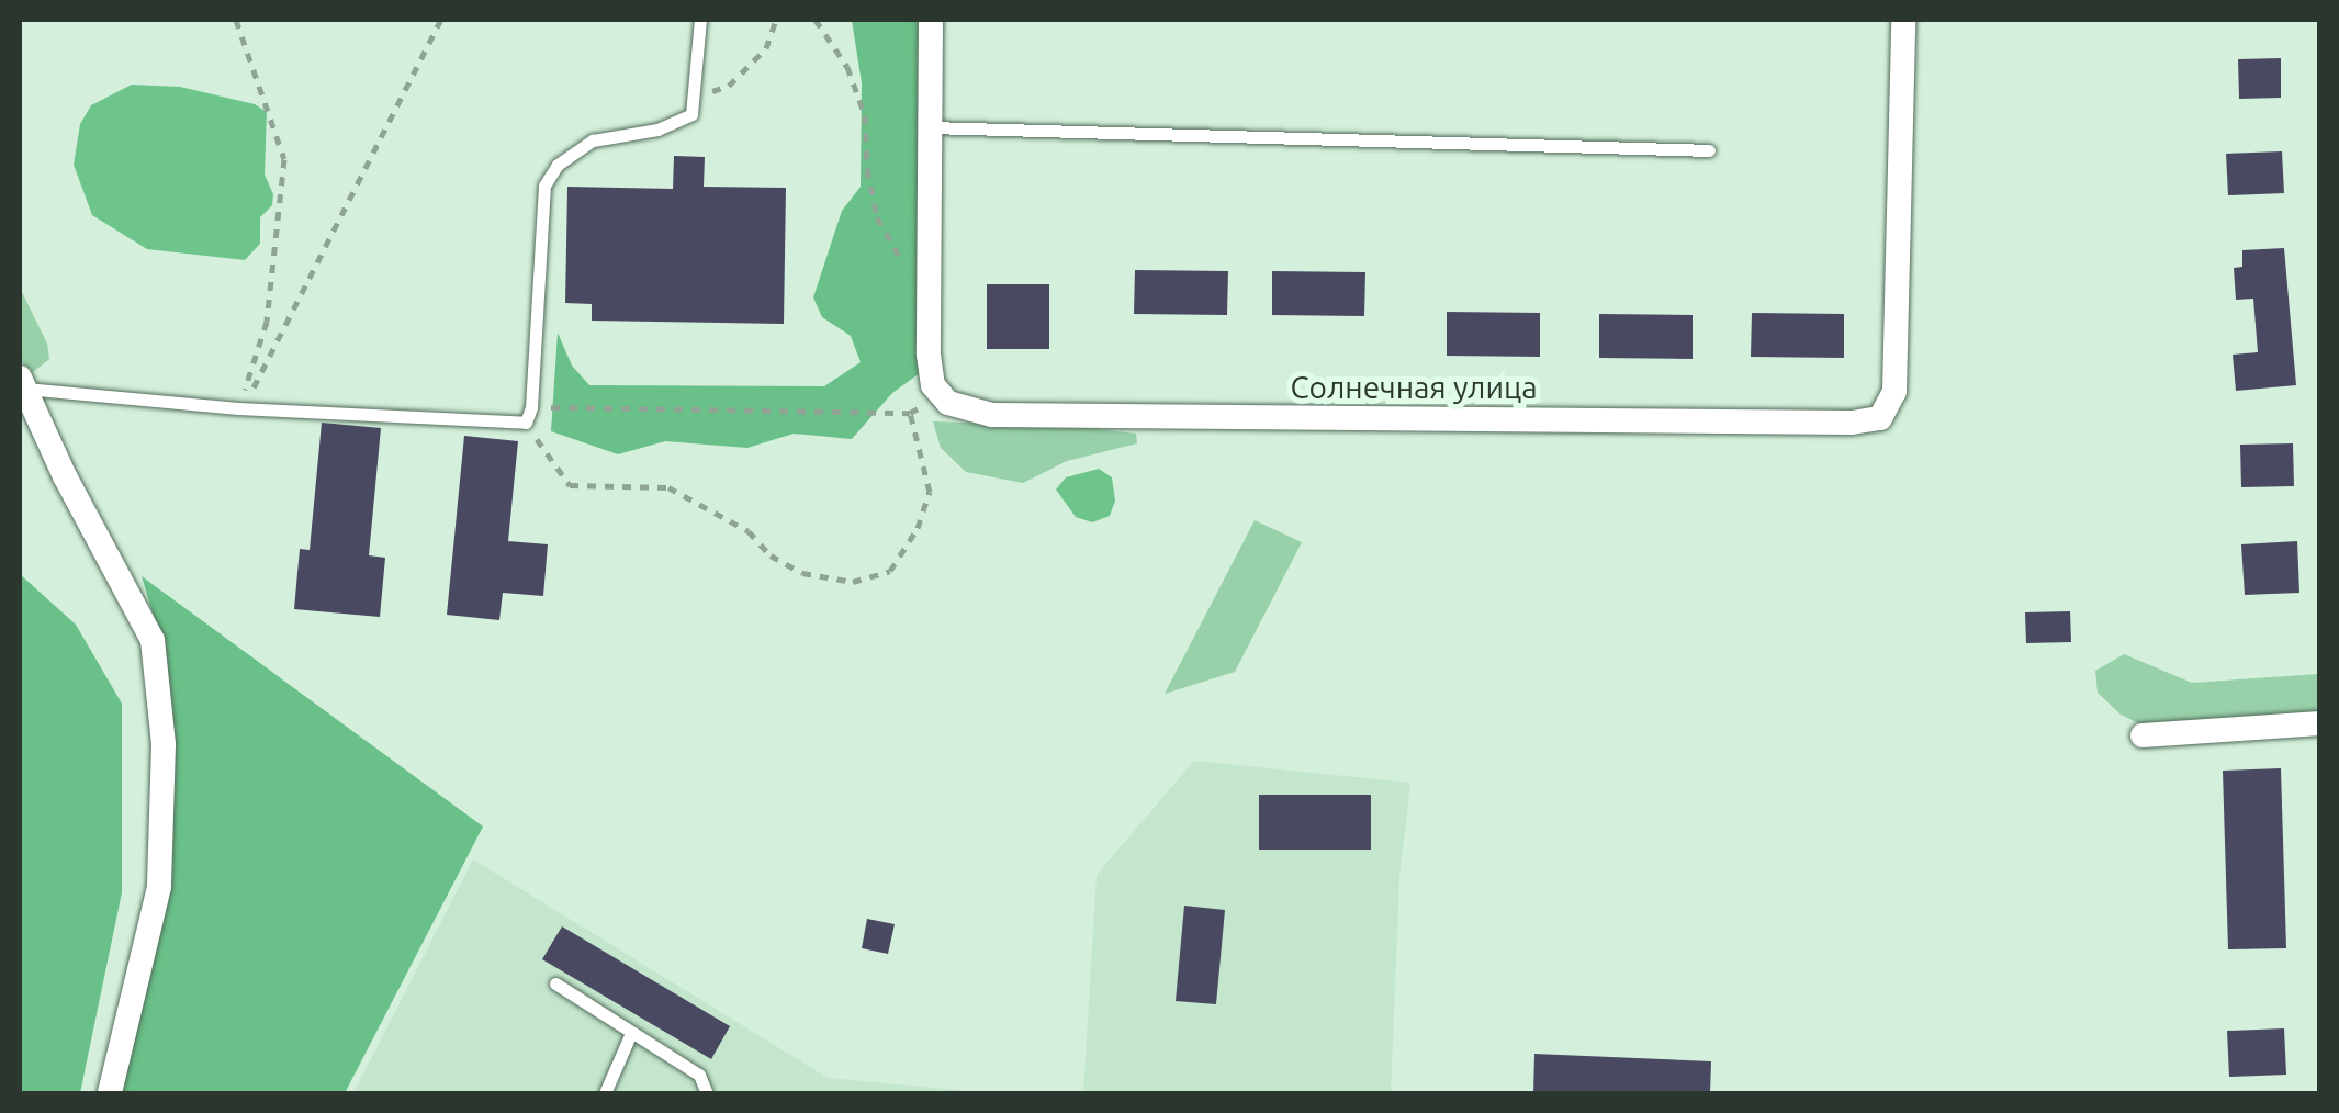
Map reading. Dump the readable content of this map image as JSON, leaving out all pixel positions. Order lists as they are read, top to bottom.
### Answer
{
  "streets": {
    "street": ["Солнечная улица"]
  }
}
